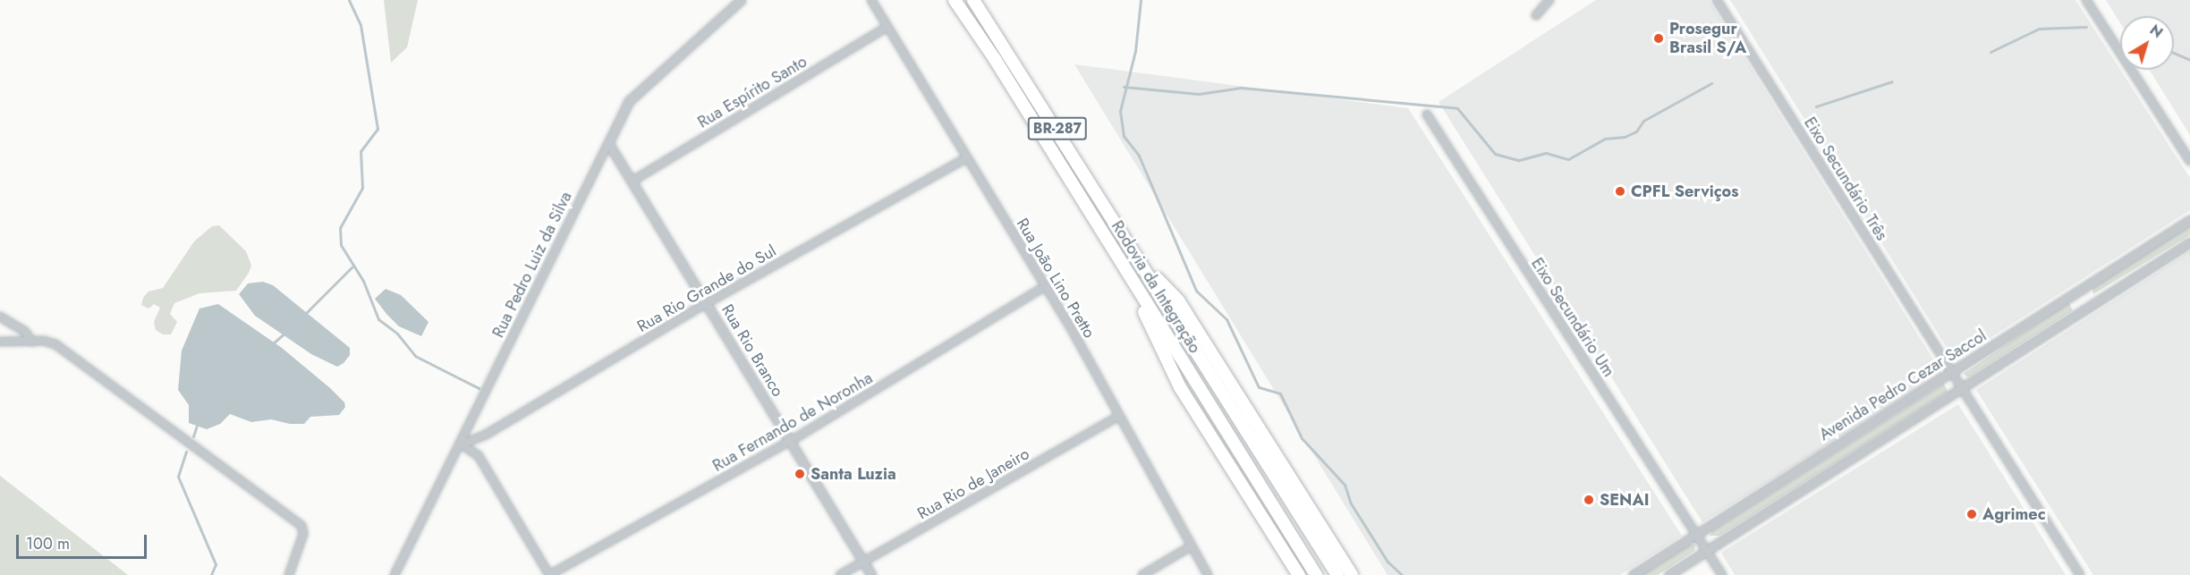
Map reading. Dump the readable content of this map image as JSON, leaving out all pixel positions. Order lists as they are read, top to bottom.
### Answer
{
  "streets": {
    "highway": ["BR-287", "Rodovia da Integração"],
    "street": [
      "Rua Espírito Santo",
      "Eixo Secundário Três",
      "Rua Pedro Luiz da Silva",
      "Rua João Lino Pretto",
      "Rua Rio Grande do Sul",
      "Eixo Secundário Um",
      "Rua Rio Branco",
      "Avenida Pedro Cezar Saccol",
      "Rua Fernando de Noronha",
      "Rua Rio de Janeiro"
    ]
  },
  "crossings": [
    ["Rua Espírito Santo", "Rua João Lino Pretto"],
    ["Rua Espírito Santo", "Rua Rio Branco"],
    ["BR-287", "Rodovia da Integração"],
    ["Eixo Secundário Três", "Avenida Pedro Cezar Saccol"],
    ["Rua Pedro Luiz da Silva", "Rua Rio Grande do Sul"],
    ["Rua Pedro Luiz da Silva", "Rua Rio Branco"],
    ["Rua João Lino Pretto", "Rua Rio Grande do Sul"],
    ["Rua João Lino Pretto", "Rua Fernando de Noronha"],
    ["Rua João Lino Pretto", "Rua Rio de Janeiro"],
    ["Rua Rio Grande do Sul", "Rua Rio Branco"],
    ["Eixo Secundário Um", "Avenida Pedro Cezar Saccol"],
    ["Rua Rio Branco", "Rua Fernando de Noronha"],
    ["Rua Rio Branco", "Rua Rio de Janeiro"]
  ],
  "places": [
    "Prosegur Brasil S/A",
    "CPFL Serviços",
    "Santa Luzia",
    "SENAI",
    "Agrimec"
  ],
  "scale_bar": "100 m",
  "north": "top right"
}
